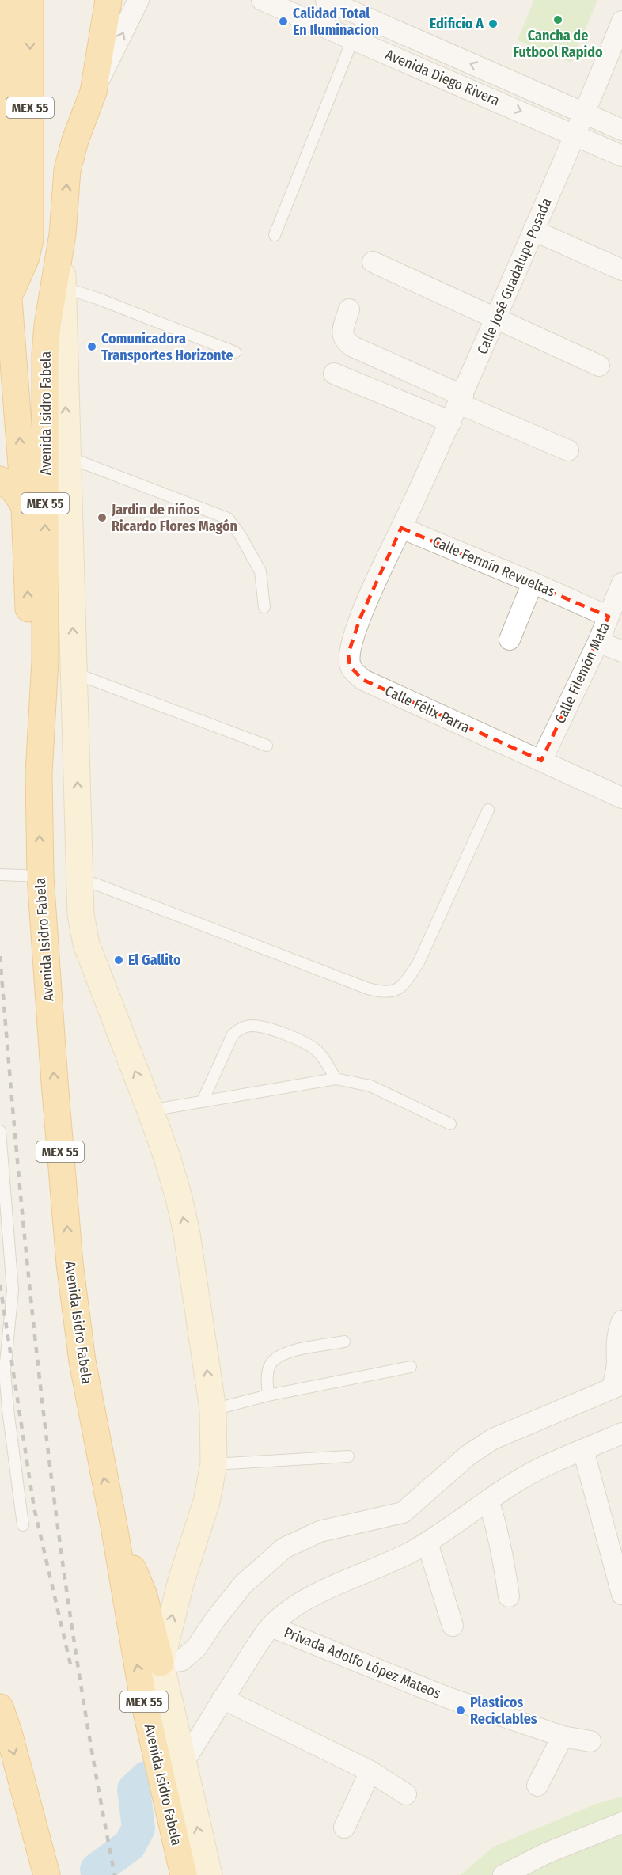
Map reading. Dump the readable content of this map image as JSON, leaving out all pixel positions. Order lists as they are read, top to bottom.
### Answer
{
  "streets": {
    "highway": ["MEX 55", "Avenida Isidro Fabela"],
    "street": [
      "Avenida Diego Rivera",
      "Calle José Guadalupe Posada",
      "Calle Fermín Revueltas",
      "Calle Filemón Mata",
      "Calle Félix Parra",
      "Privada Adolfo López Mateos"
    ]
  },
  "crossings": [
    ["Avenida Diego Rivera", "Calle José Guadalupe Posada"],
    ["MEX 55", "Avenida Isidro Fabela"],
    ["Calle José Guadalupe Posada", "Calle Fermín Revueltas"],
    ["Calle José Guadalupe Posada", "Calle Félix Parra"],
    ["Calle Fermín Revueltas", "Calle Filemón Mata"],
    ["Calle Fermín Revueltas", "Calle Félix Parra"],
    ["Calle Filemón Mata", "Calle Félix Parra"]
  ],
  "places": [
    "Cancha de Futbool Rapido",
    "Calidad Total En Iluminacion",
    "Edificio A",
    "Comunicadora Transportes Horizonte",
    "Jardin de niños Ricardo Flores Magón",
    "El Gallito",
    "Plasticos Reciclables"
  ]
}
